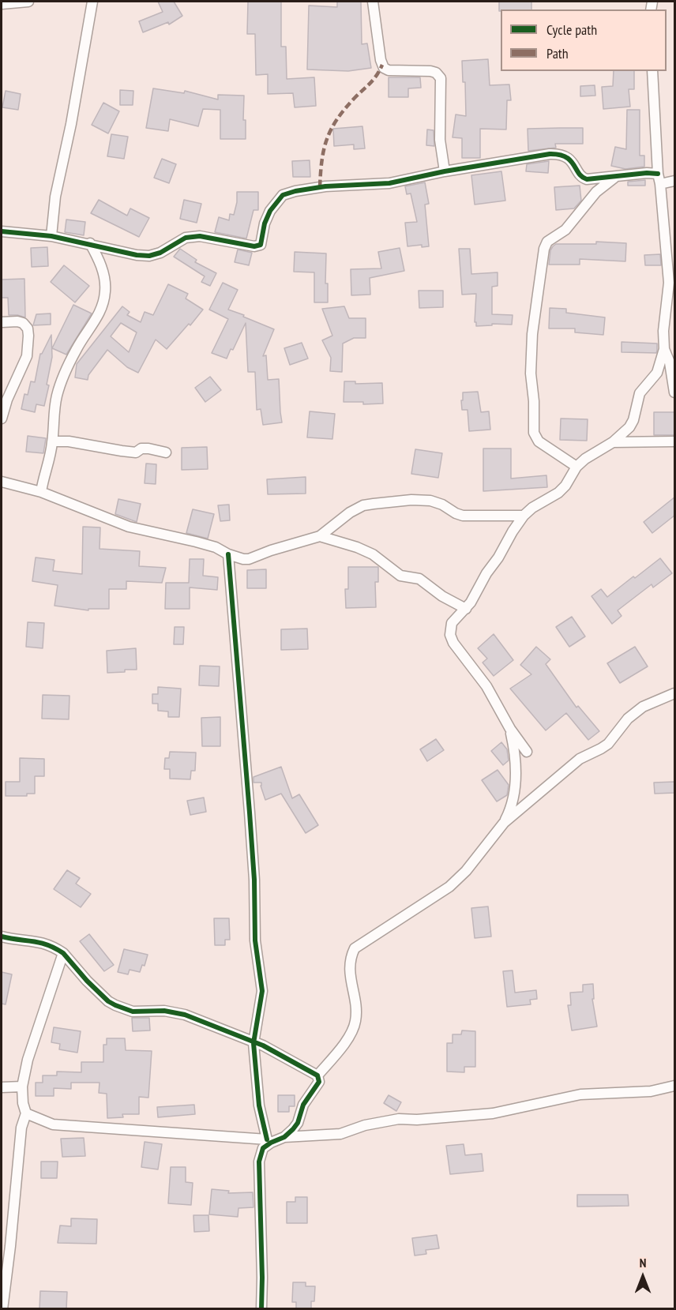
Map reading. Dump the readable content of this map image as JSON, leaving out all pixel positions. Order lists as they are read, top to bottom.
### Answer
{
  "legend": ["Cycle path", "Path"],
  "north": "top"
}
